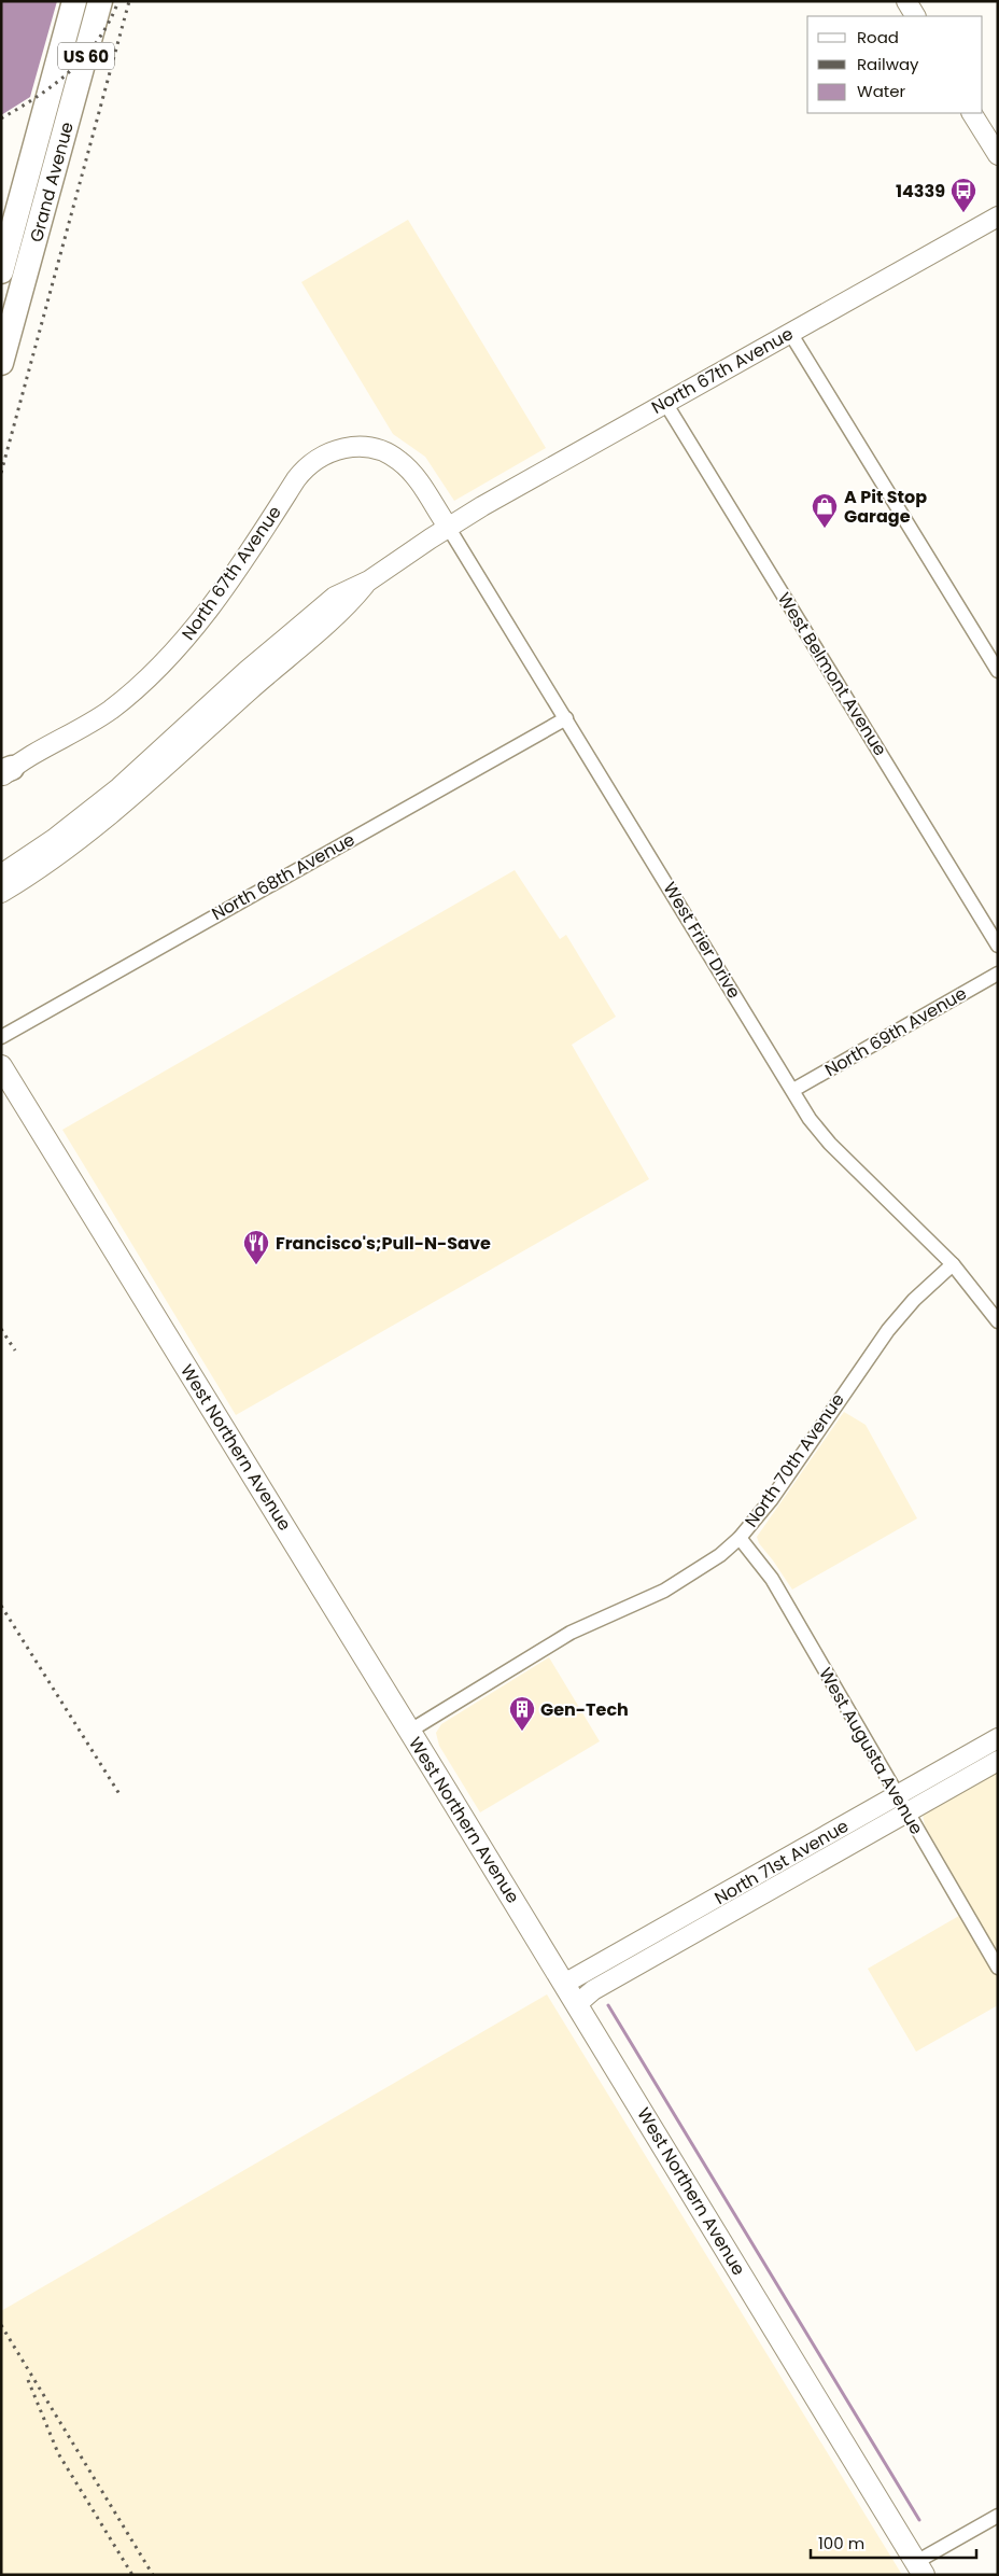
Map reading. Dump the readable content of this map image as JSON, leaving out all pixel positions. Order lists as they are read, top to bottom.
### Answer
{
  "streets": {
    "highway": ["US 60", "Grand Avenue"],
    "main road": ["North 67th Avenue", "West Northern Avenue", "North 71st Avenue"],
    "street": [
      "West Belmont Avenue",
      "North 68th Avenue",
      "West Frier Drive",
      "North 69th Avenue",
      "North 70th Avenue",
      "West Augusta Avenue"
    ]
  },
  "crossings": [
    ["North 67th Avenue", "West Belmont Avenue"],
    ["North 67th Avenue", "West Frier Drive"],
    ["North 68th Avenue", "West Frier Drive"],
    ["West Frier Drive", "North 69th Avenue"],
    ["West Frier Drive", "North 70th Avenue"],
    ["West Northern Avenue", "North 70th Avenue"],
    ["West Northern Avenue", "North 71st Avenue"],
    ["North 70th Avenue", "West Augusta Avenue"],
    ["West Augusta Avenue", "North 71st Avenue"]
  ],
  "places": {
    "bus stop": ["14339"],
    "shop": ["A Pit Stop Garage"],
    "restaurant": ["Francisco's;Pull-N-Save"],
    "building": ["Gen-Tech"]
  },
  "legend": ["Road", "Railway", "Water"],
  "scale_bar": "100 m"
}
